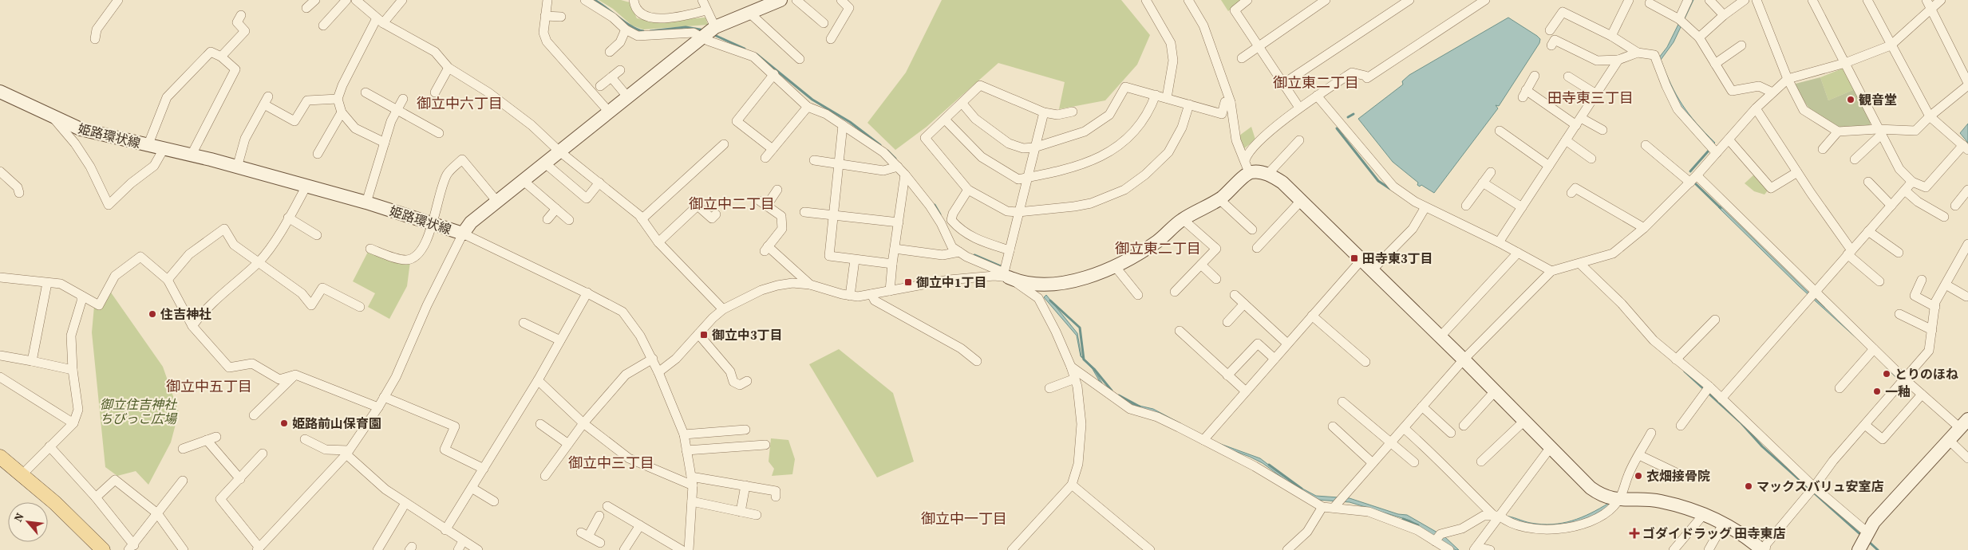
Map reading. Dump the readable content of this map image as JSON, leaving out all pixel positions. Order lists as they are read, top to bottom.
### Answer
{
  "streets": {
    "street": ["姫路環状線"]
  },
  "districts": [
    "御立東二丁目",
    "田寺東三丁目",
    "御立中六丁目",
    "御立中二丁目",
    "御立東二丁目",
    "御立中五丁目",
    "御立中三丁目",
    "御立中一丁目"
  ],
  "parks": ["御立住吉神社 ちびっこ広場"],
  "places": {
    "other": [
      "観音堂",
      "住吉神社",
      "とりのほね",
      "一釉",
      "姫路前山保育園",
      "衣畑接骨院",
      "マックスバリュ安室店"
    ],
    "transit": ["田寺東3丁目", "御立中1丁目", "御立中3丁目"],
    "health": ["ゴダイドラッグ 田寺東店"]
  },
  "north": "top left"
}
